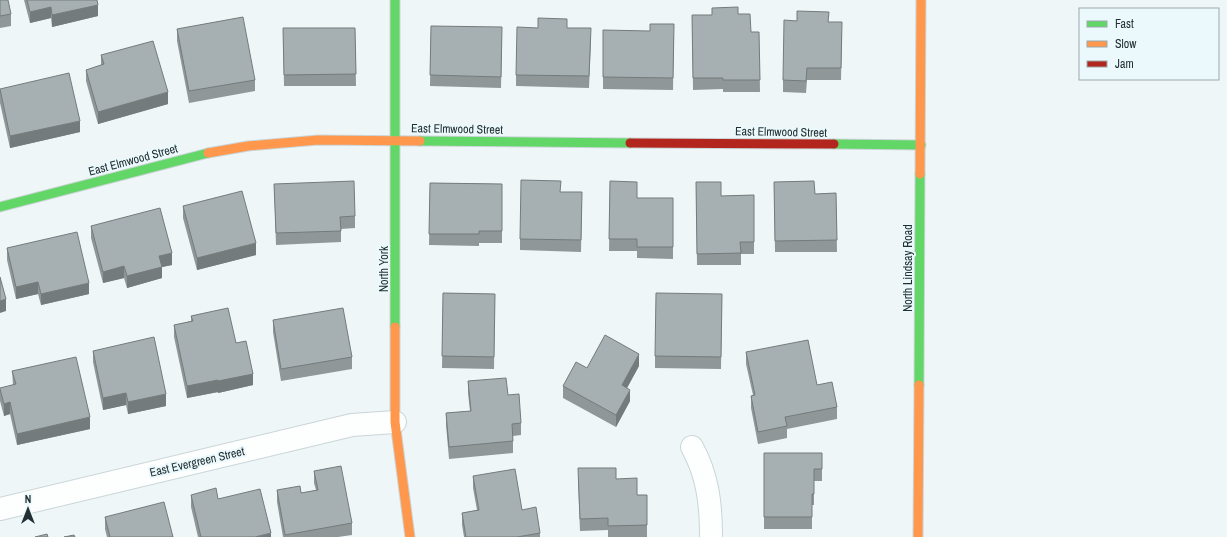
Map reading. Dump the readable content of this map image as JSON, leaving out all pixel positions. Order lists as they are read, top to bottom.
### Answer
{
  "streets": {
    "street": [
      "East Elmwood Street",
      "North Lindsay Road",
      "North York",
      "East Evergreen Street"
    ]
  },
  "crossings": [
    ["East Elmwood Street", "North Lindsay Road"],
    ["East Elmwood Street", "North York"],
    ["North York", "East Evergreen Street"]
  ],
  "legend": ["Fast", "Slow", "Jam"],
  "north": "top"
}
